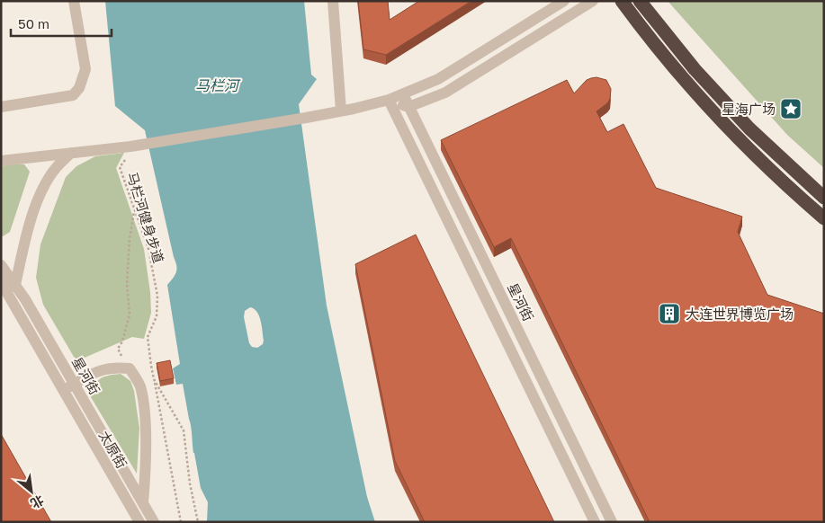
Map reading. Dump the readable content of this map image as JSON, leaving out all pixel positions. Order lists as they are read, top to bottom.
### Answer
{
  "streets": {
    "street": ["星河街", "太原街"],
    "path": ["马栏河健身步道"]
  },
  "crossings": [
    ["星河街", "太原街"]
  ],
  "water": ["马栏河"],
  "places": {
    "place": ["星海广场"],
    "building": ["大连世界博览广场"]
  },
  "scale_bar": "50 m",
  "north": "bottom right"
}
